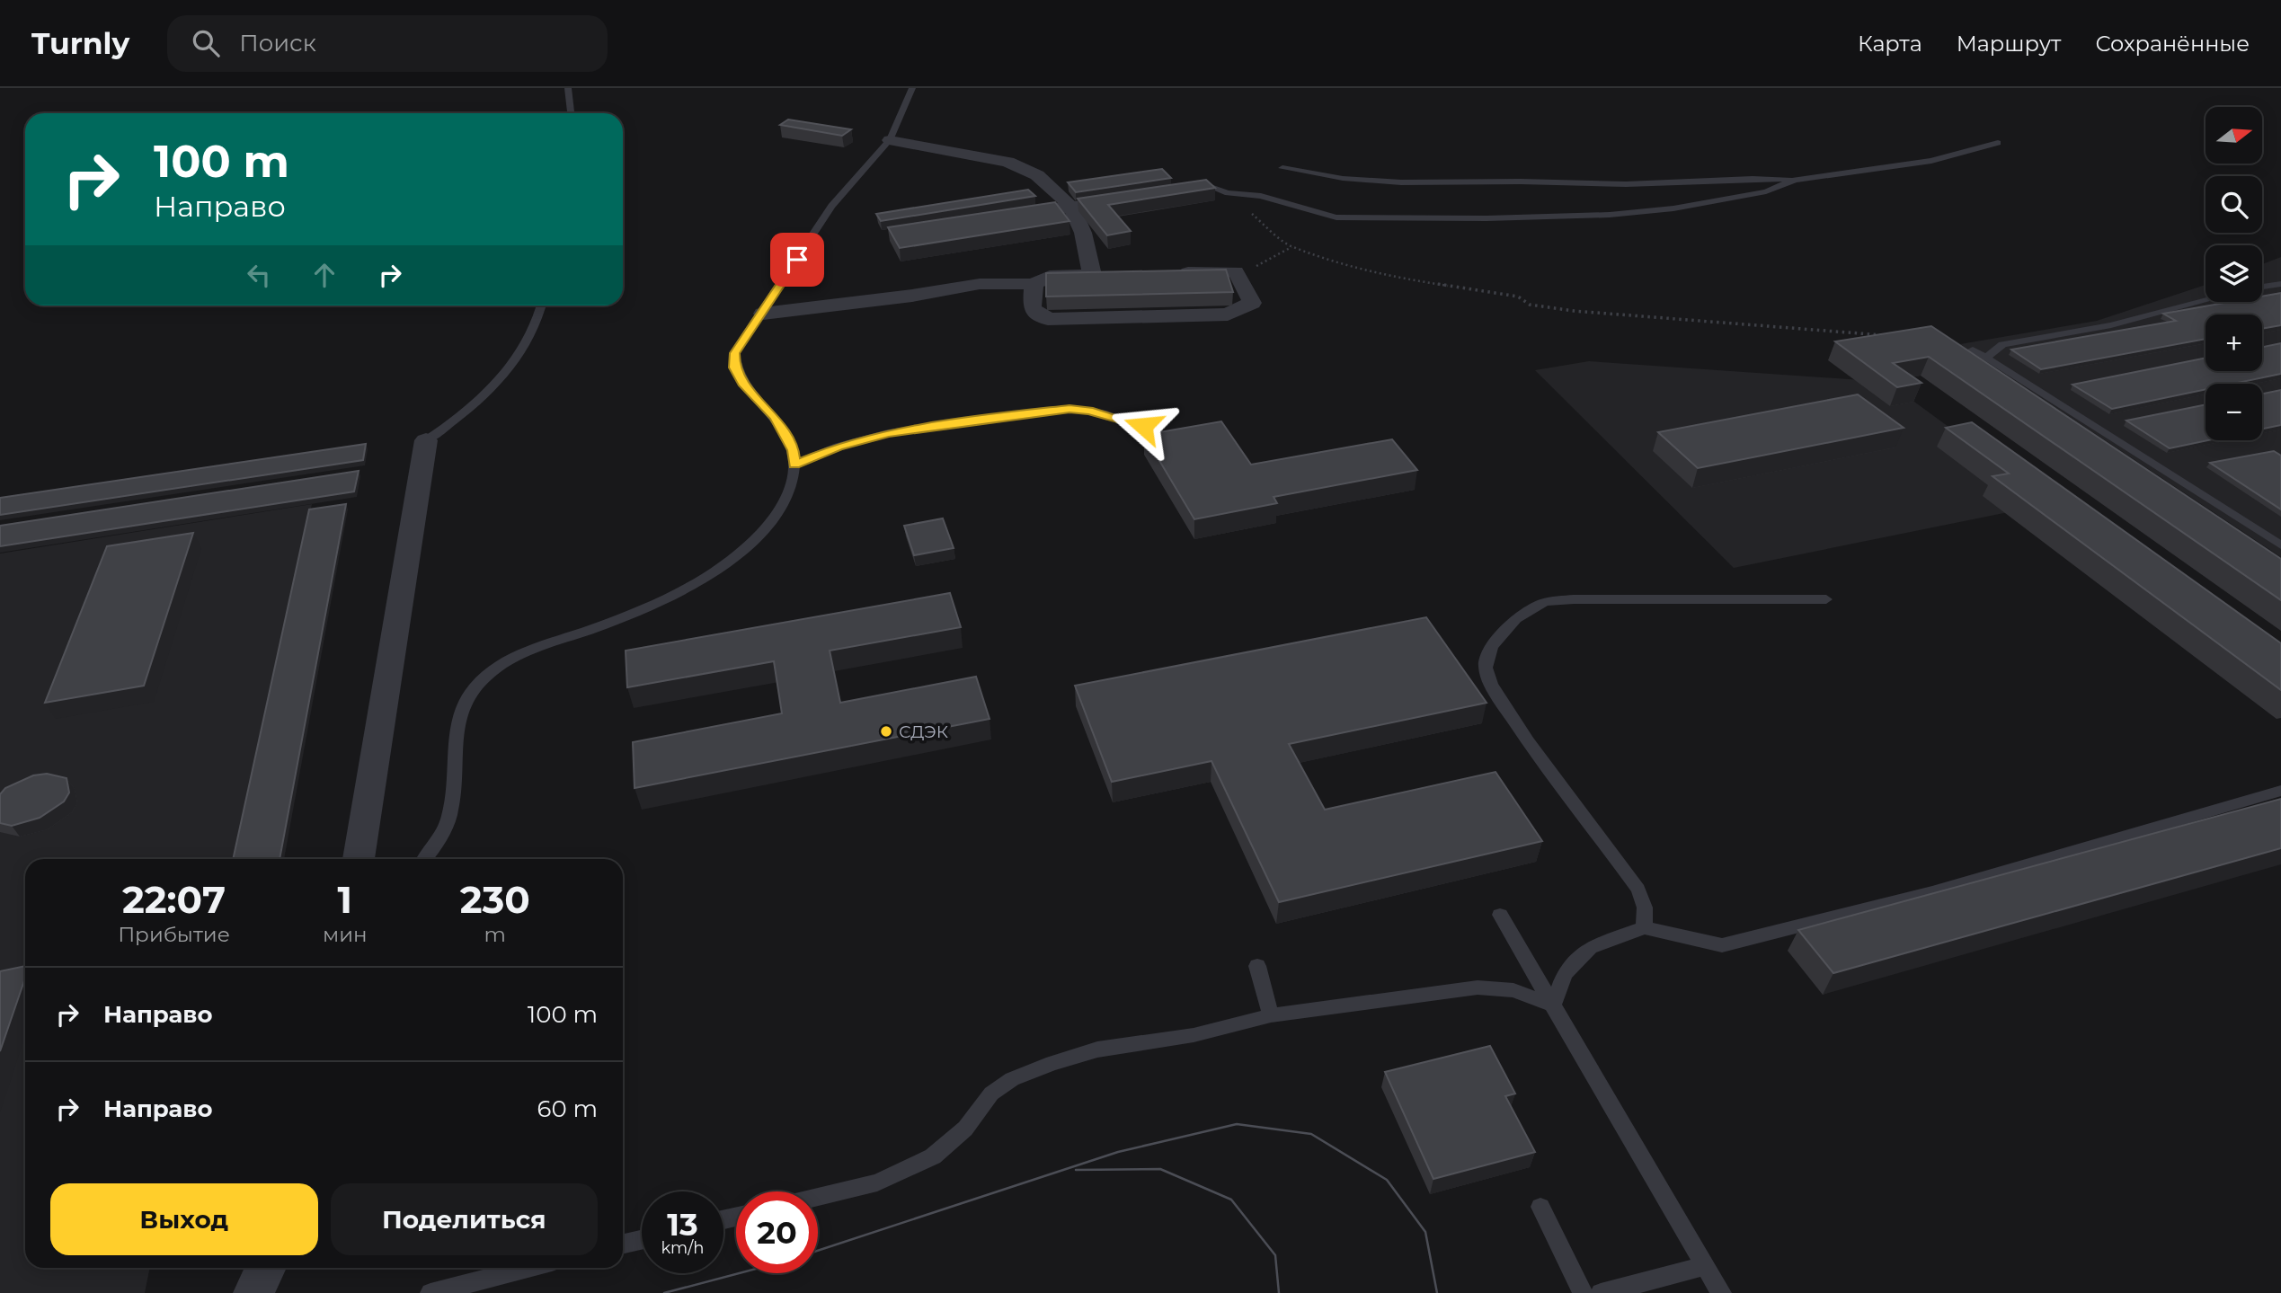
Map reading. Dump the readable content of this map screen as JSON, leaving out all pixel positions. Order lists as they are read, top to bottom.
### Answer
{
  "places": ["СДЭК"],
  "north": "right",
  "page": {
    "header": "Turnly",
    "search": "Поиск",
    "nav": ["Карта", "Маршрут", "Сохранённые"],
    "map_buttons": ["+", "−"],
    "turn": ["100 m", "Направо"],
    "eta": [
      "22:07",
      "Прибытие",
      "1",
      "мин",
      "230",
      "m"
    ],
    "list": [
      {
        "name": "Направо",
        "value": "100 m"
      },
      {
        "name": "Направо",
        "value": "60 m"
      }
    ],
    "buttons": ["Выход", "Поделиться"],
    "speed": "13 km/h",
    "limit": "20"
  }
}
